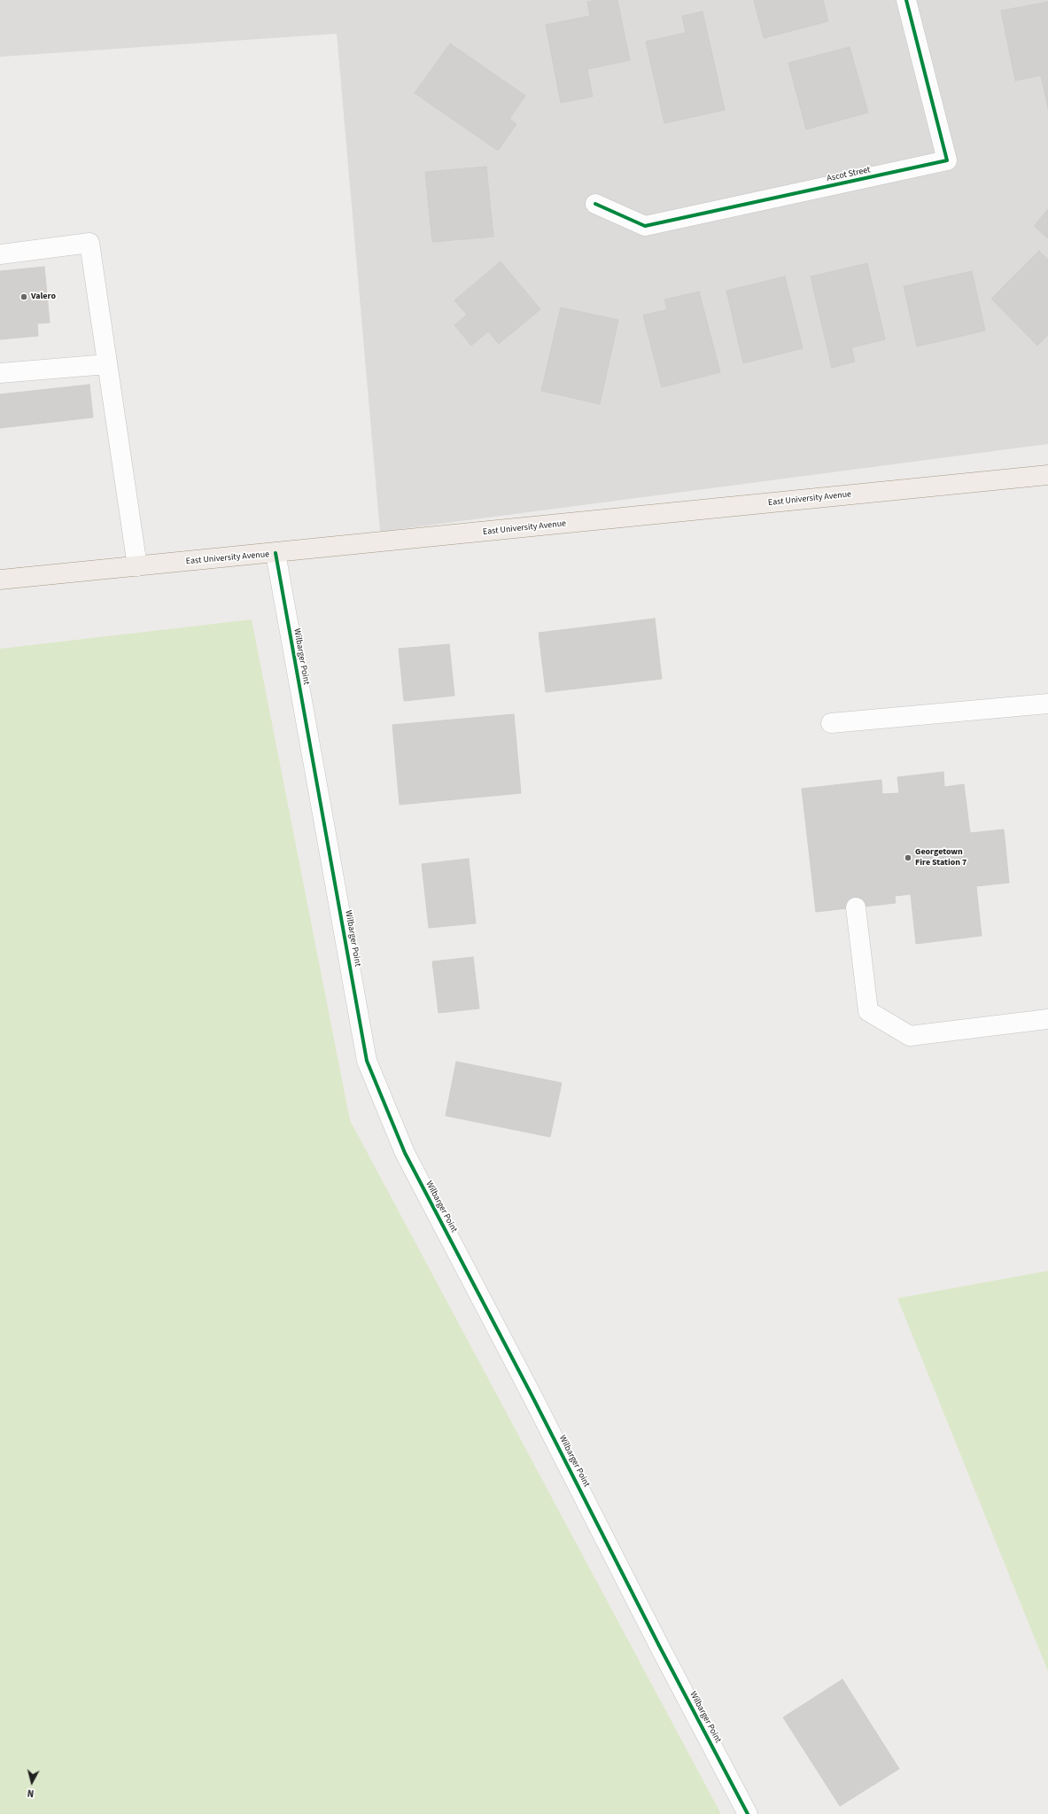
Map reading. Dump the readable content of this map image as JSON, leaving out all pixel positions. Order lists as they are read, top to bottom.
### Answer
{
  "streets": {
    "main road": ["East University Avenue"],
    "street": ["Ascot Street", "Wilbarger Point"]
  },
  "crossings": [
    ["East University Avenue", "Wilbarger Point"]
  ],
  "places": ["Valero", "Georgetown Fire Station 7"],
  "north": "bottom"
}
